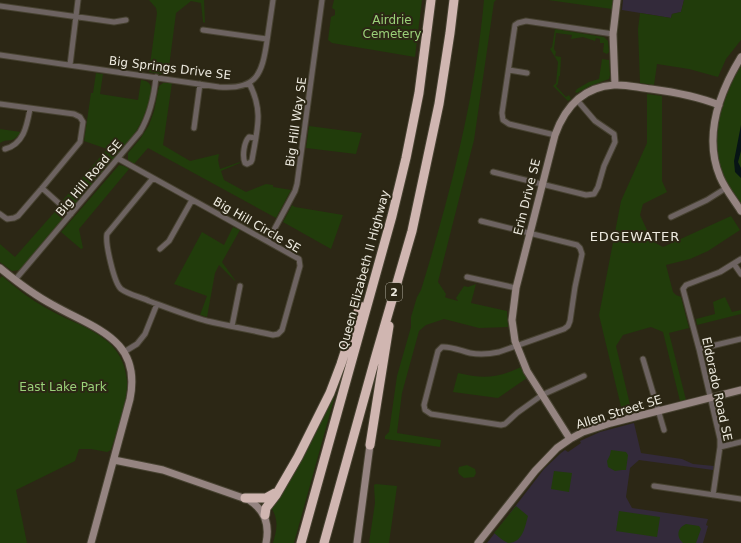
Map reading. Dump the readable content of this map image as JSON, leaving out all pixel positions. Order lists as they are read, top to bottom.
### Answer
{
  "streets": {
    "highway": ["Queen Elizabeth II Highway", "2"],
    "street": [
      "Big Springs Drive SE",
      "Big Hill Way SE",
      "Big Hill Road SE",
      "Erin Drive SE",
      "Big Hill Circle SE",
      "Eldorado Road SE",
      "Allen Street SE"
    ]
  },
  "crossings": [
    ["Big Springs Drive SE", "Big Hill Road SE"],
    ["Big Hill Way SE", "Big Hill Circle SE"],
    ["Big Hill Road SE", "Big Hill Circle SE"],
    ["Erin Drive SE", "Allen Street SE"],
    ["Eldorado Road SE", "Allen Street SE"]
  ],
  "districts": ["EDGEWATER"],
  "parks": ["Airdrie Cemetery", "East Lake Park"]
}
